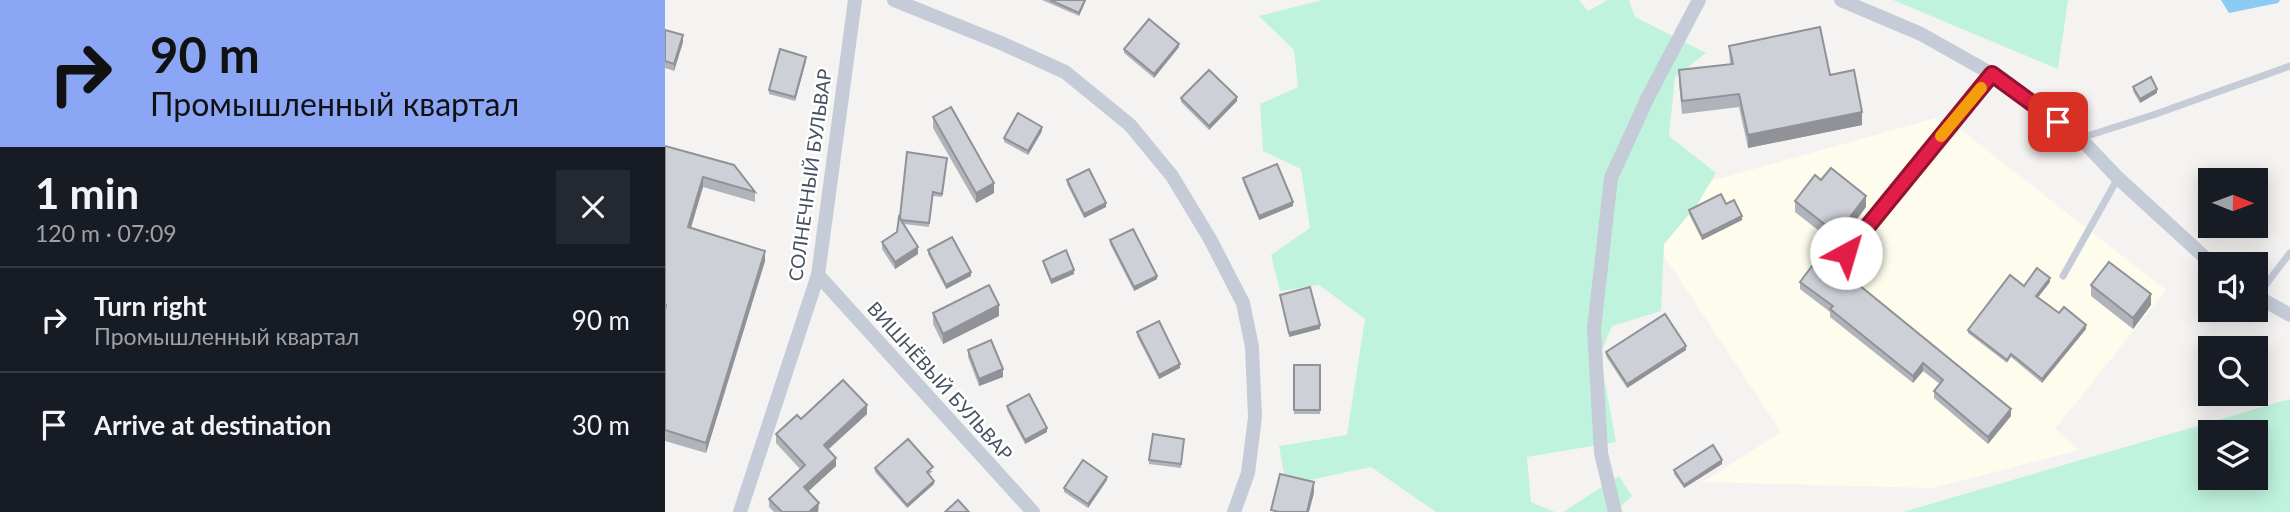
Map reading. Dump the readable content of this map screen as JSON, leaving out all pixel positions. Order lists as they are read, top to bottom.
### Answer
{
  "streets": {
    "street": ["СОЛНЕЧНЫЙ БУЛЬВАР", "ВИШНЁВЫЙ БУЛЬВАР"]
  },
  "crossings": [
    ["СОЛНЕЧНЫЙ БУЛЬВАР", "ВИШНЁВЫЙ БУЛЬВАР"]
  ],
  "north": "right",
  "page": {
    "turn": ["90 m", "Промышленный квартал"],
    "heading": ["1 min", "120 m · 07:09"],
    "list": [
      {
        "name": "Turn right",
        "note": "Промышленный квартал",
        "value": "90 m"
      },
      {
        "name": "Arrive at destination",
        "value": "30 m"
      }
    ]
  }
}
